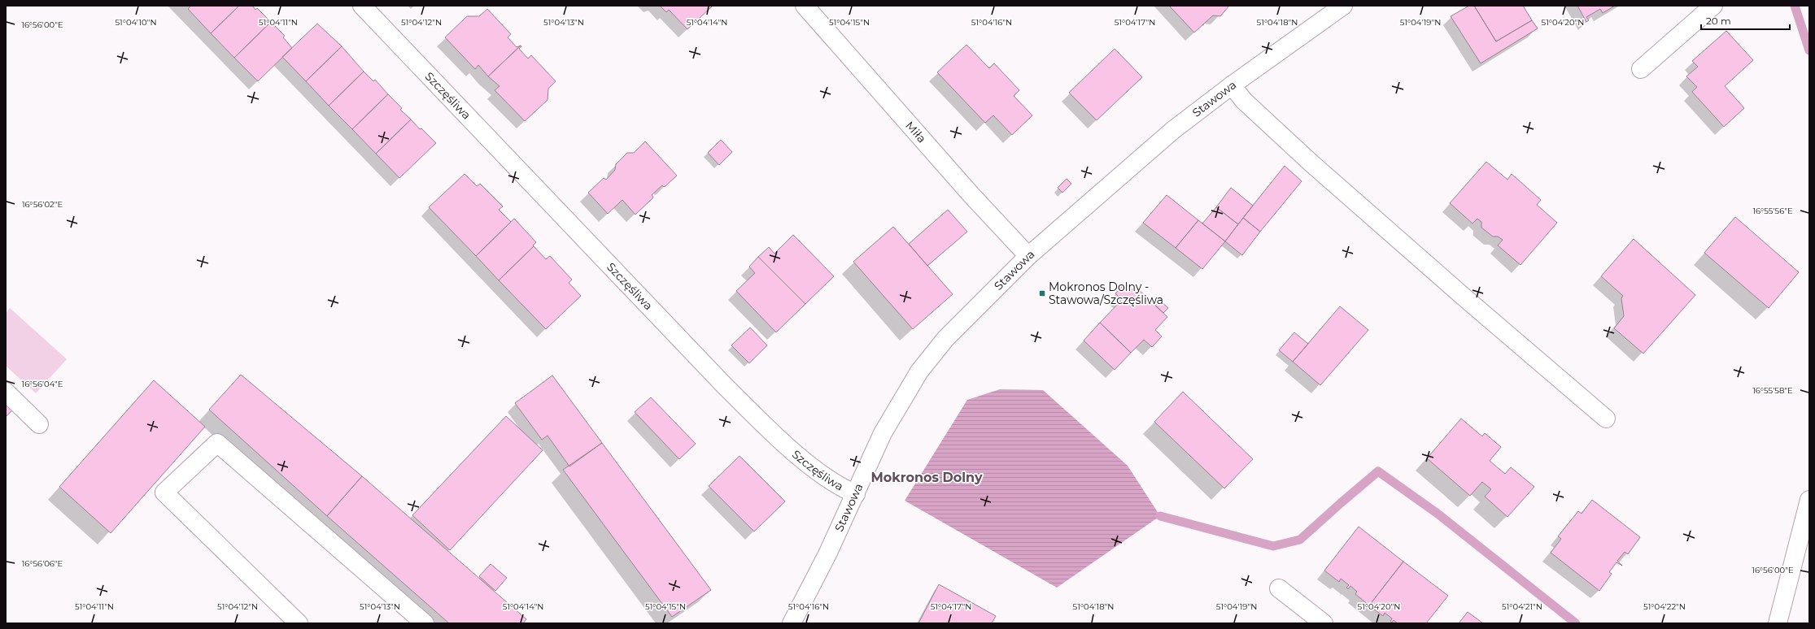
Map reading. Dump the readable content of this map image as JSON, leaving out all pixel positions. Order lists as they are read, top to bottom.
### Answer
{
  "streets": {
    "street": ["Szczęśliwa", "Stawowa", "Miła"]
  },
  "crossings": [
    ["Szczęśliwa", "Stawowa"],
    ["Stawowa", "Miła"]
  ],
  "districts": ["Mokronos Dolny"],
  "places": {
    "transit": ["Mokronos Dolny - Stawowa/Szczęśliwa"]
  },
  "scale_bar": "20 m",
  "coordinates": [
    "51°04'10\"N",
    "51°04'11\"N",
    "51°04'12\"N",
    "51°04'13\"N",
    "51°04'14\"N",
    "51°04'15\"N",
    "51°04'16\"N",
    "51°04'17\"N",
    "51°04'18\"N",
    "51°04'19\"N",
    "51°04'20\"N",
    "16°56'00\"E",
    "16°56'02\"E",
    "16°55'56\"E",
    "16°56'04\"E",
    "16°55'58\"E",
    "16°56'06\"E",
    "51°04'21\"N",
    "51°04'22\"N"
  ]
}
